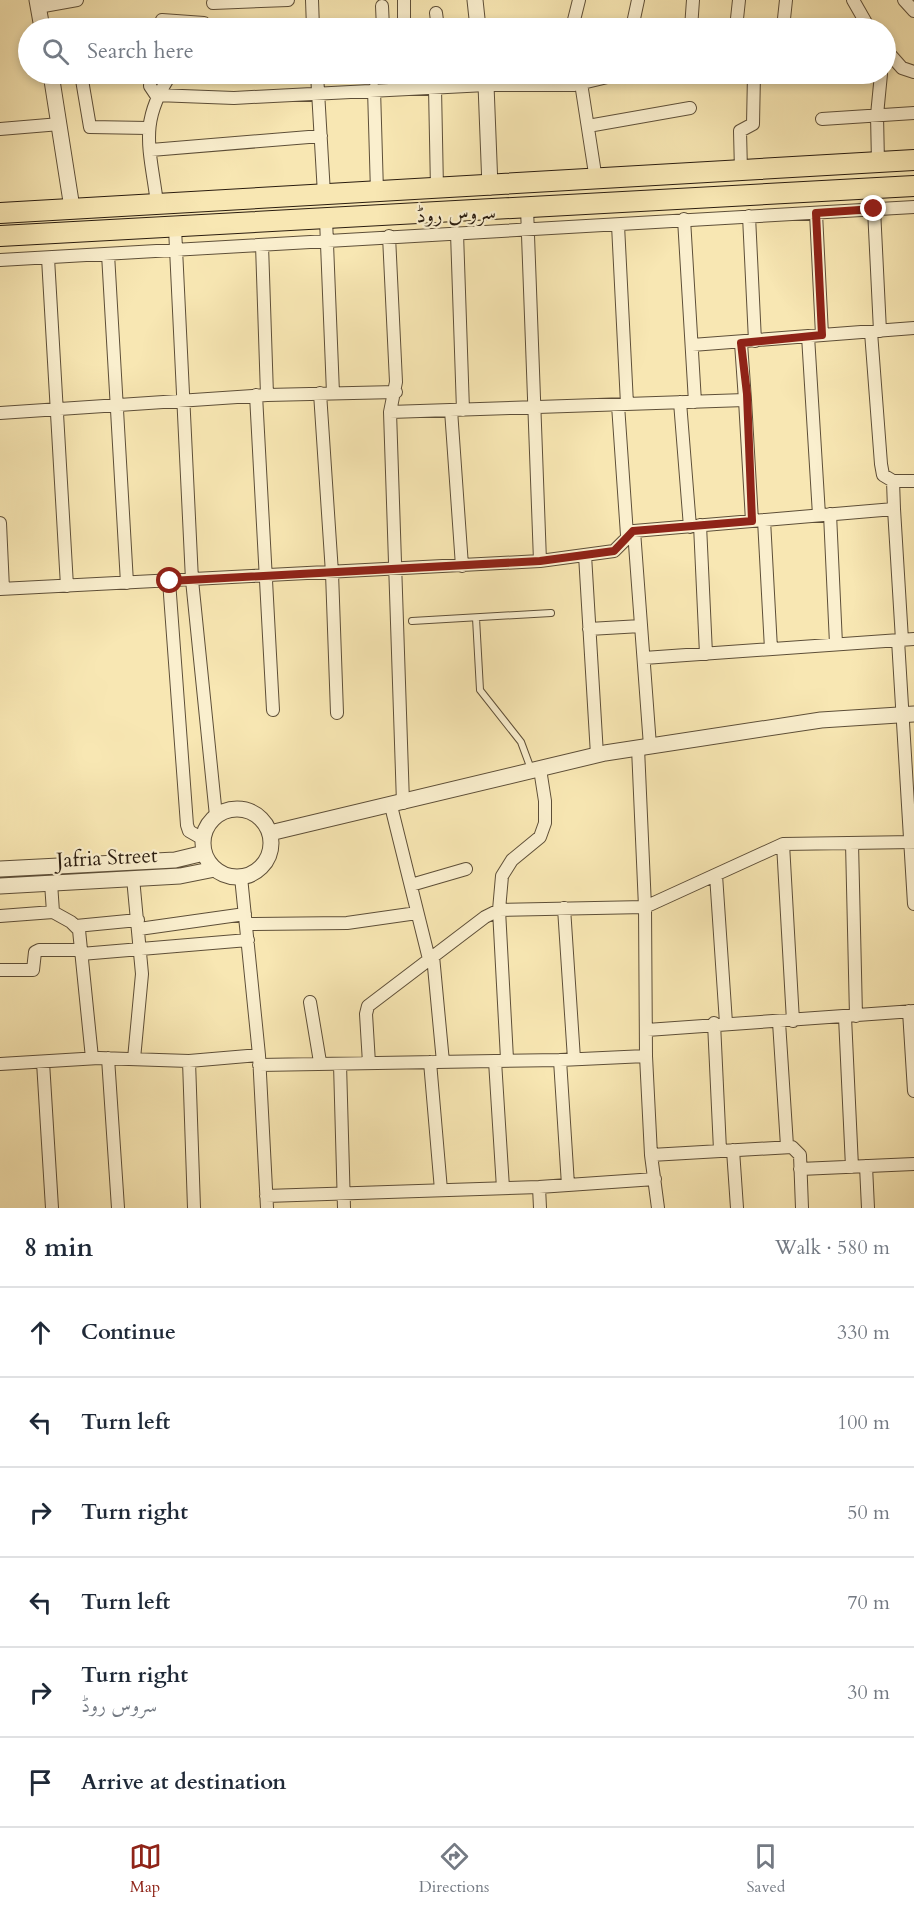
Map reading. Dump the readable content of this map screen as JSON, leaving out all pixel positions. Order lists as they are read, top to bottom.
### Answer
{
  "streets": {
    "street": ["سروس روڈ", "Jafria Street"]
  },
  "page": {
    "search": "Search here",
    "heading": ["8 min", "Walk · 580 m"],
    "list": [
      ["Continue", "330 m"],
      ["Turn left", "100 m"],
      ["Turn right", "50 m"],
      ["Turn left", "70 m"],
      ["Turn right", "سروس روڈ", "30 m"],
      "Arrive at destination"
    ],
    "nav": ["Map", "Directions", "Saved"]
  }
}
